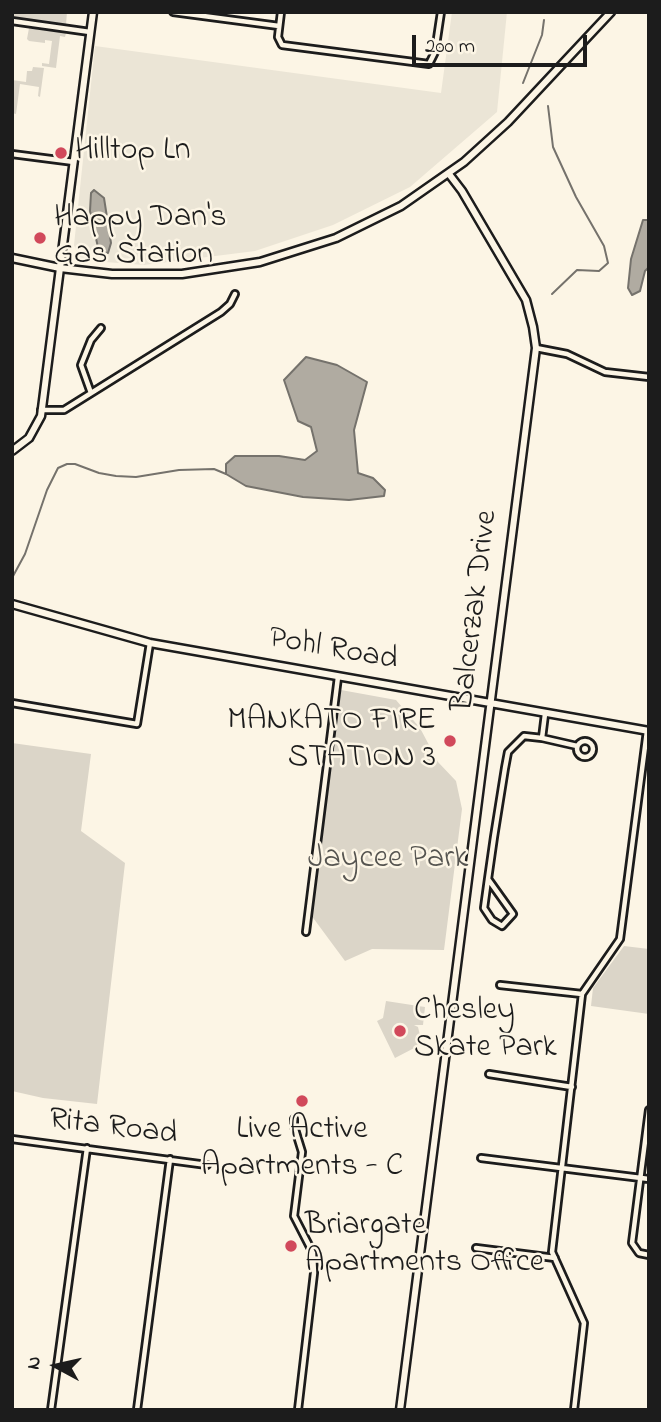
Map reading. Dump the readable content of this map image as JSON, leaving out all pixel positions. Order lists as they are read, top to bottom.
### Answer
{
  "streets": {
    "street": ["Balcerzak Drive", "Pohl Road", "Rita Road"]
  },
  "crossings": [
    ["Balcerzak Drive", "Pohl Road"]
  ],
  "parks": ["Jaycee Park"],
  "places": [
    "Hilltop Ln",
    "Happy Dan's Gas Station",
    "MANKATO FIRE STATION 3",
    "Chesley Skate Park",
    "Live Active Apartments - C",
    "Briargate Apartments Office"
  ],
  "scale_bar": "200 m",
  "north": "left"
}
